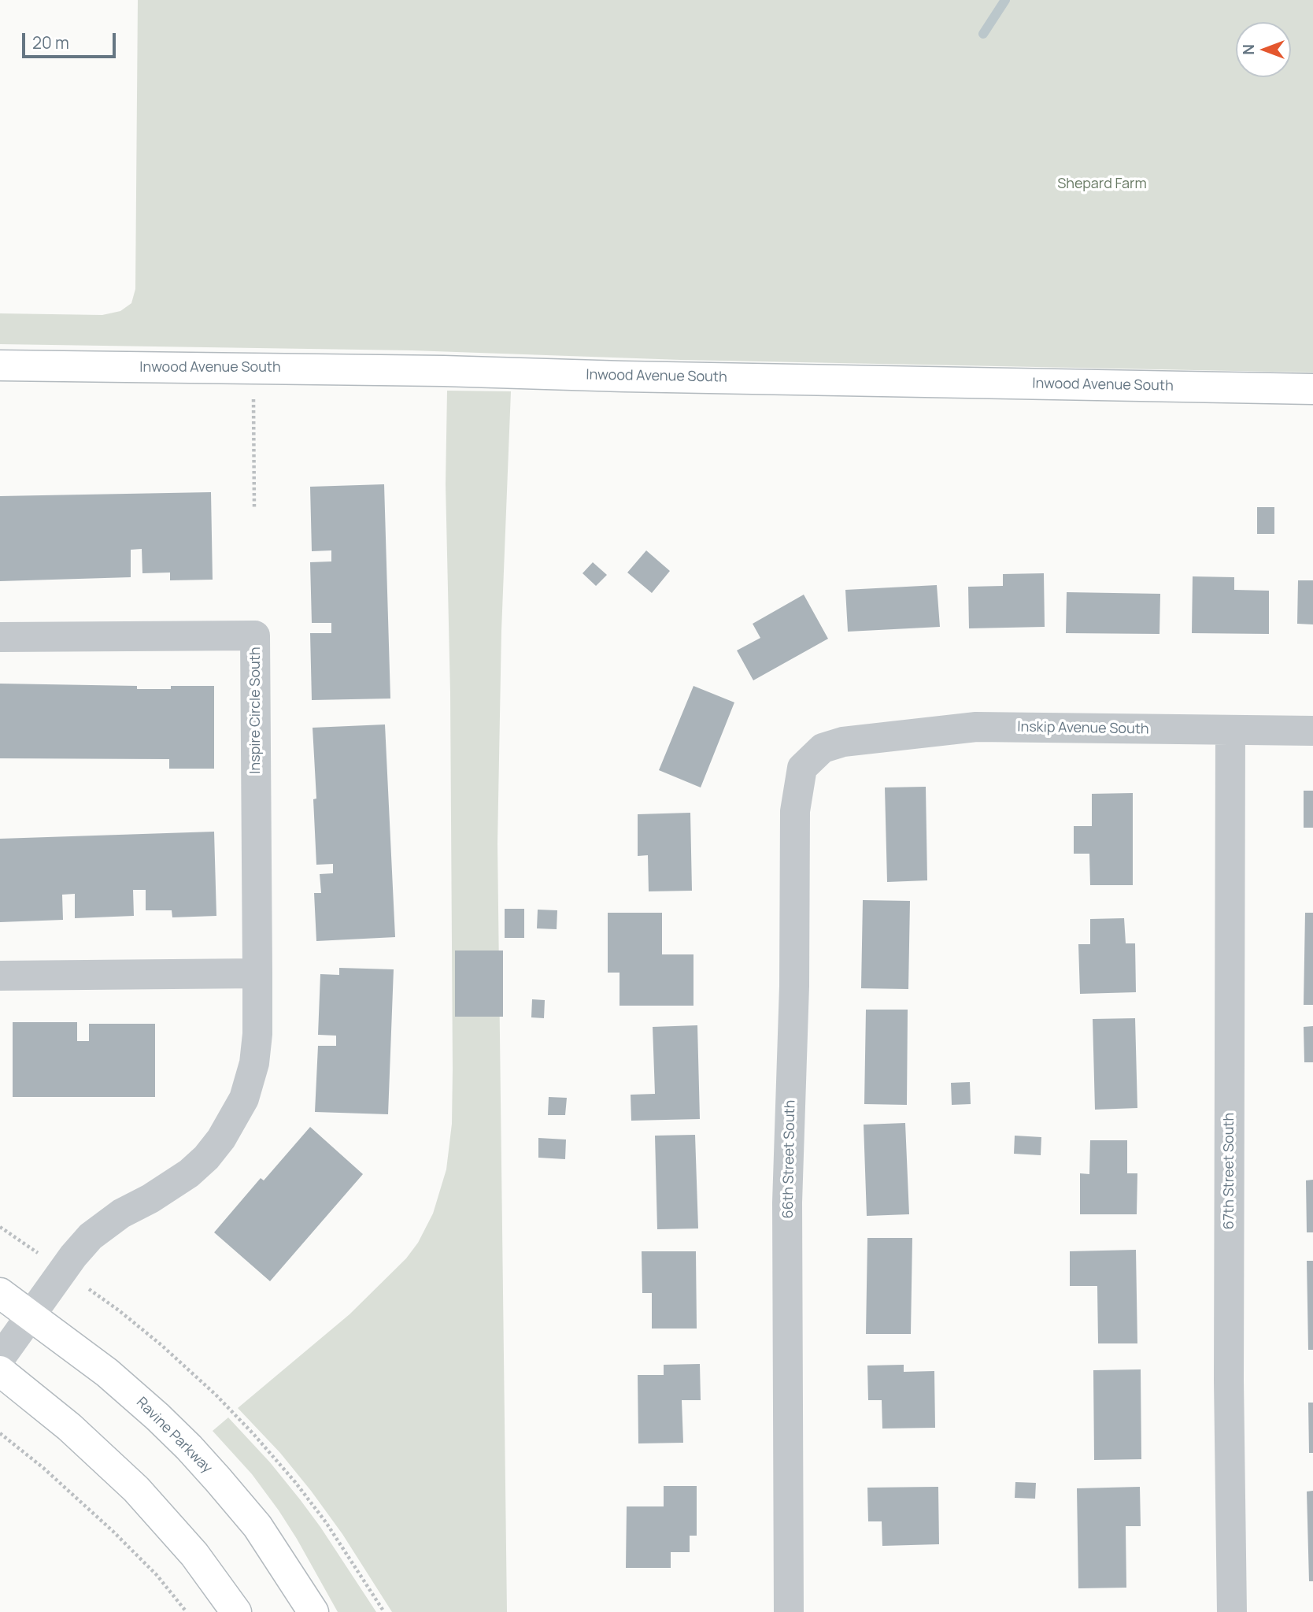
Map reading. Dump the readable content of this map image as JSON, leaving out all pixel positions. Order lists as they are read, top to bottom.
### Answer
{
  "streets": {
    "street": [
      "Inwood Avenue South",
      "Inspire Circle South",
      "Inskip Avenue South",
      "66th Street South",
      "67th Street South",
      "Ravine Parkway"
    ]
  },
  "crossings": [
    ["Inspire Circle South", "Ravine Parkway"],
    ["Inskip Avenue South", "66th Street South"],
    ["Inskip Avenue South", "67th Street South"]
  ],
  "parks": ["Shepard Farm"],
  "scale_bar": "20 m",
  "north": "left"
}
